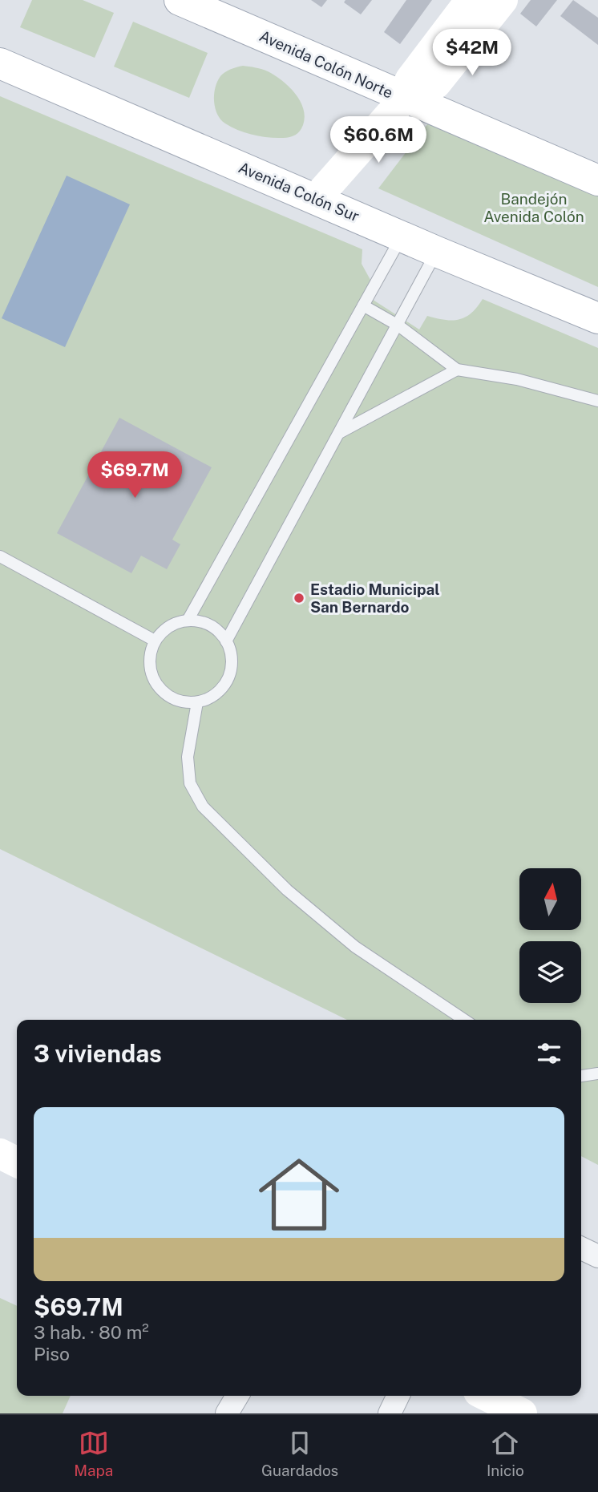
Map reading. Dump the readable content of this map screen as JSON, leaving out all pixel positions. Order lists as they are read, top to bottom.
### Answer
{
  "streets": {
    "main road": ["Avenida Colón Norte", "Avenida Colón Sur"]
  },
  "parks": ["Bandejón Avenida Colón"],
  "places": ["Estadio Municipal San Bernardo"],
  "north": "top",
  "page": {
    "price": ["$42M", "$60.6M", "$69.7M"],
    "heading": "3 viviendas",
    "list": [
      {
        "name": "$69.7M",
        "note": "3 hab. · 80 m² · Piso"
      }
    ],
    "tabs": ["Mapa", "Guardados", "Inicio"]
  }
}
